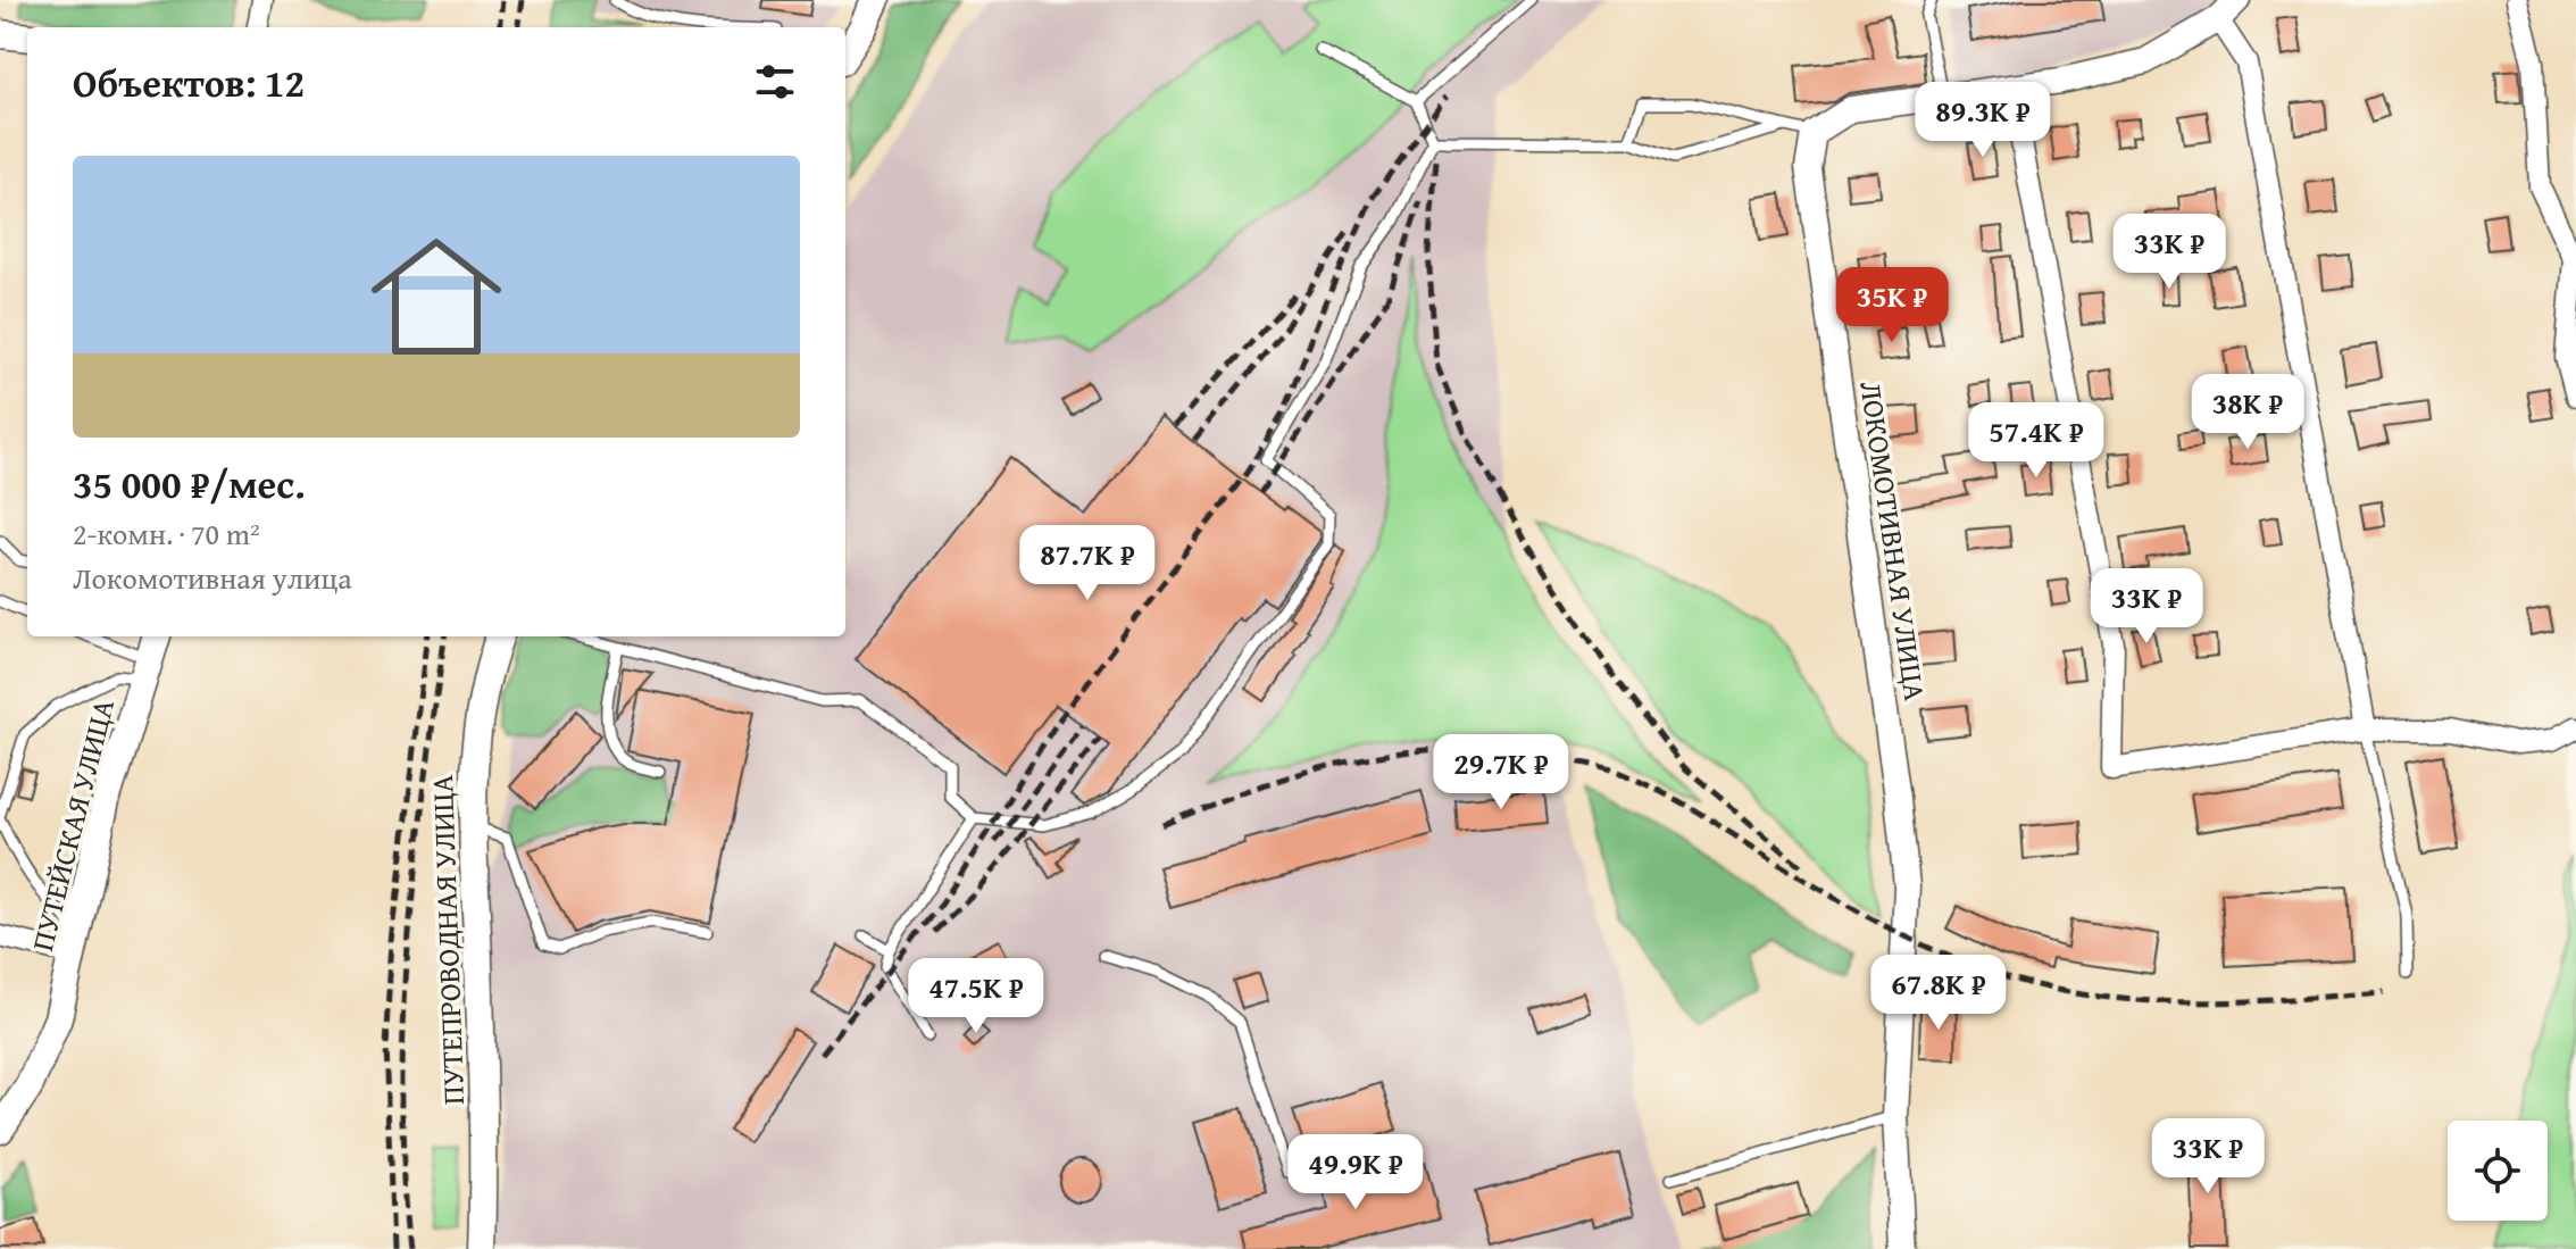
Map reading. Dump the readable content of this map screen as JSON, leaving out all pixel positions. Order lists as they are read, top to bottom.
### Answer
{
  "streets": {
    "main road": ["ПУТЕЙСКАЯ УЛИЦА", "ПУТЕПРОВОДНАЯ УЛИЦА"],
    "street": ["ЛОКОМОТИВНАЯ УЛИЦА"]
  },
  "page": {
    "heading": "Объектов: 12",
    "price": [
      "89.3K ₽",
      "33K ₽",
      "35K ₽",
      "38K ₽",
      "57.4K ₽",
      "87.7K ₽",
      "33K ₽",
      "29.7K ₽",
      "67.8K ₽",
      "47.5K ₽",
      "33K ₽",
      "49.9K ₽"
    ],
    "list": [
      {
        "name": "35 000 ₽/мес.",
        "note": "2-комн. · 70 m² · Локомотивная улица"
      }
    ]
  }
}
